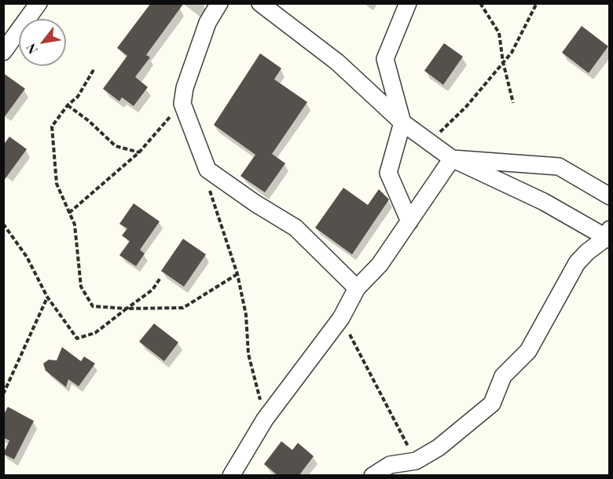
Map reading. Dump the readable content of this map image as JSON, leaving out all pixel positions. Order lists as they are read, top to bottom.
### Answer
{
  "north": "bottom left"
}
